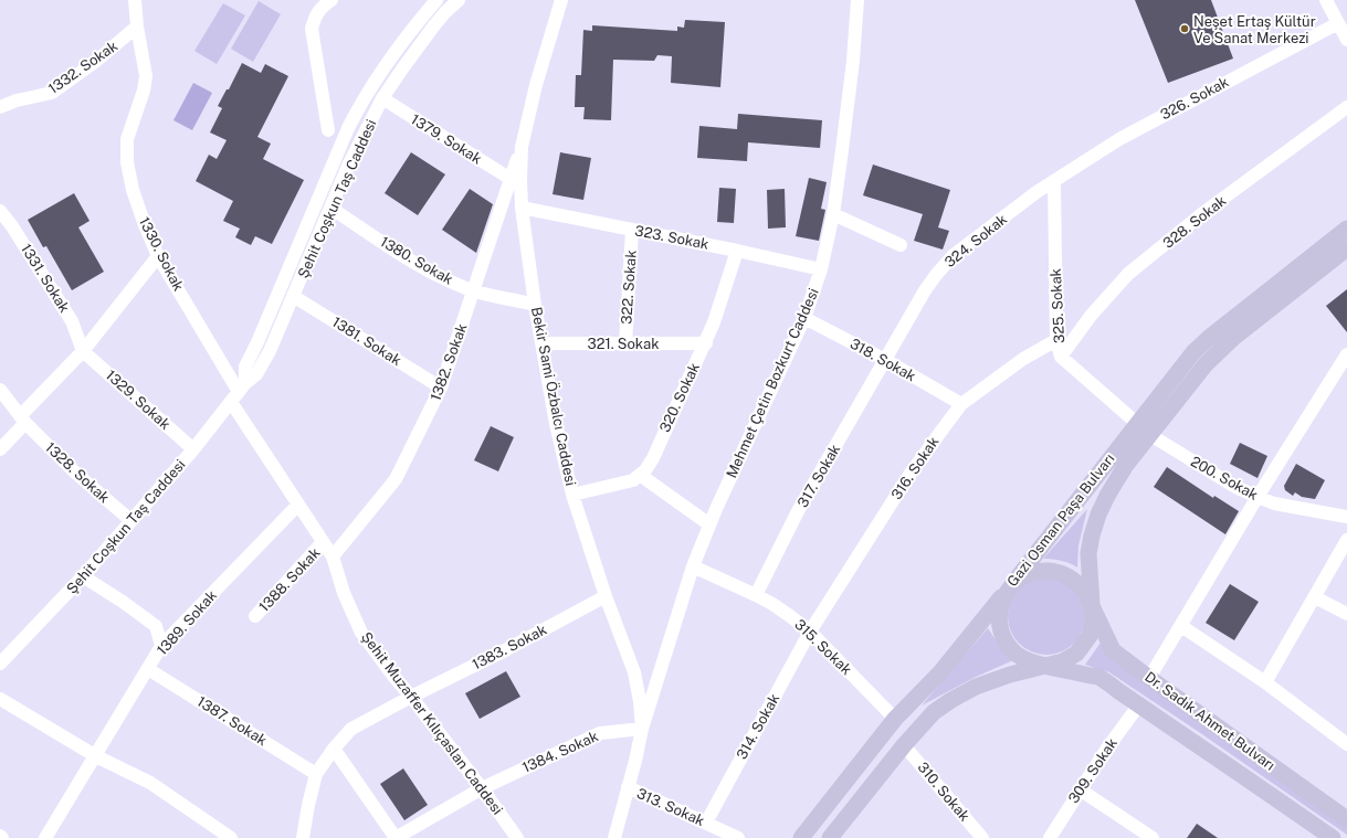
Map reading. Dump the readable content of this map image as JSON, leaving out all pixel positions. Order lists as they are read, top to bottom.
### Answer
{
  "streets": {
    "main road": ["Gazi Osman Paşa Bulvarı", "Dr. Sadık Ahmet Bulvarı"],
    "street": [
      "1332. Sokak",
      "326. Sokak",
      "1379. Sokak",
      "Şehit Coşkun Taş Caddesi",
      "328. Sokak",
      "323. Sokak",
      "324. Sokak",
      "1330. Sokak",
      "1380. Sokak",
      "1331. Sokak",
      "322. Sokak",
      "325. Sokak",
      "1381. Sokak",
      "321. Sokak",
      "318. Sokak",
      "1382. Sokak",
      "Mehmet Çetin Bozkurt Caddesi",
      "Bekir Sami Özbalcı Caddesi",
      "320. Sokak",
      "1329. Sokak",
      "316. Sokak",
      "1328. Sokak",
      "317. Sokak",
      "200. Sokak",
      "1388. Sokak",
      "1389. Sokak",
      "1383. Sokak",
      "315. Sokak",
      "1387. Sokak",
      "Şehit Muzaffer Kılıçaslan Caddesi",
      "314. Sokak",
      "1384. Sokak",
      "309. Sokak",
      "310. Sokak",
      "313. Sokak"
    ]
  },
  "crossings": [
    ["1332. Sokak", "1330. Sokak"],
    ["326. Sokak", "324. Sokak"],
    ["326. Sokak", "325. Sokak"],
    ["1379. Sokak", "Şehit Coşkun Taş Caddesi"],
    ["1379. Sokak", "1382. Sokak"],
    ["Şehit Coşkun Taş Caddesi", "1330. Sokak"],
    ["Şehit Coşkun Taş Caddesi", "1380. Sokak"],
    ["Şehit Coşkun Taş Caddesi", "1381. Sokak"],
    ["Şehit Coşkun Taş Caddesi", "1329. Sokak"],
    ["Şehit Coşkun Taş Caddesi", "1328. Sokak"],
    ["Şehit Coşkun Taş Caddesi", "Şehit Muzaffer Kılıçaslan Caddesi"],
    ["328. Sokak", "325. Sokak"],
    ["323. Sokak", "322. Sokak"],
    ["323. Sokak", "Mehmet Çetin Bozkurt Caddesi"],
    ["323. Sokak", "Bekir Sami Özbalcı Caddesi"],
    ["323. Sokak", "320. Sokak"],
    ["324. Sokak", "325. Sokak"],
    ["324. Sokak", "318. Sokak"],
    ["324. Sokak", "317. Sokak"],
    ["1330. Sokak", "Şehit Muzaffer Kılıçaslan Caddesi"],
    ["1380. Sokak", "1382. Sokak"],
    ["1380. Sokak", "Bekir Sami Özbalcı Caddesi"],
    ["1331. Sokak", "1329. Sokak"],
    ["322. Sokak", "321. Sokak"],
    ["325. Sokak", "316. Sokak"],
    ["325. Sokak", "200. Sokak"],
    ["325. Sokak", "Gazi Osman Paşa Bulvarı"],
    ["1381. Sokak", "1382. Sokak"],
    ["321. Sokak", "Bekir Sami Özbalcı Caddesi"],
    ["321. Sokak", "320. Sokak"],
    ["318. Sokak", "Mehmet Çetin Bozkurt Caddesi"],
    ["318. Sokak", "316. Sokak"],
    ["318. Sokak", "317. Sokak"],
    ["1382. Sokak", "Bekir Sami Özbalcı Caddesi"],
    ["1382. Sokak", "Şehit Muzaffer Kılıçaslan Caddesi"],
    ["Mehmet Çetin Bozkurt Caddesi", "Bekir Sami Özbalcı Caddesi"],
    ["Mehmet Çetin Bozkurt Caddesi", "315. Sokak"],
    ["Mehmet Çetin Bozkurt Caddesi", "1384. Sokak"],
    ["Bekir Sami Özbalcı Caddesi", "320. Sokak"],
    ["Bekir Sami Özbalcı Caddesi", "1383. Sokak"],
    ["Bekir Sami Özbalcı Caddesi", "1384. Sokak"],
    ["Bekir Sami Özbalcı Caddesi", "313. Sokak"],
    ["316. Sokak", "315. Sokak"],
    ["316. Sokak", "314. Sokak"],
    ["317. Sokak", "315. Sokak"],
    ["200. Sokak", "Gazi Osman Paşa Bulvarı"],
    ["Gazi Osman Paşa Bulvarı", "315. Sokak"],
    ["Gazi Osman Paşa Bulvarı", "Dr. Sadık Ahmet Bulvarı"],
    ["Gazi Osman Paşa Bulvarı", "310. Sokak"],
    ["1388. Sokak", "Şehit Muzaffer Kılıçaslan Caddesi"],
    ["1389. Sokak", "1387. Sokak"],
    ["1389. Sokak", "Şehit Muzaffer Kılıçaslan Caddesi"],
    ["1383. Sokak", "1387. Sokak"],
    ["1383. Sokak", "Şehit Muzaffer Kılıçaslan Caddesi"],
    ["315. Sokak", "314. Sokak"],
    ["Dr. Sadık Ahmet Bulvarı", "309. Sokak"],
    ["Şehit Muzaffer Kılıçaslan Caddesi", "1384. Sokak"],
    ["314. Sokak", "313. Sokak"]
  ],
  "places": ["Neşet Ertaş Kültür Ve Sanat Merkezi"]
}
